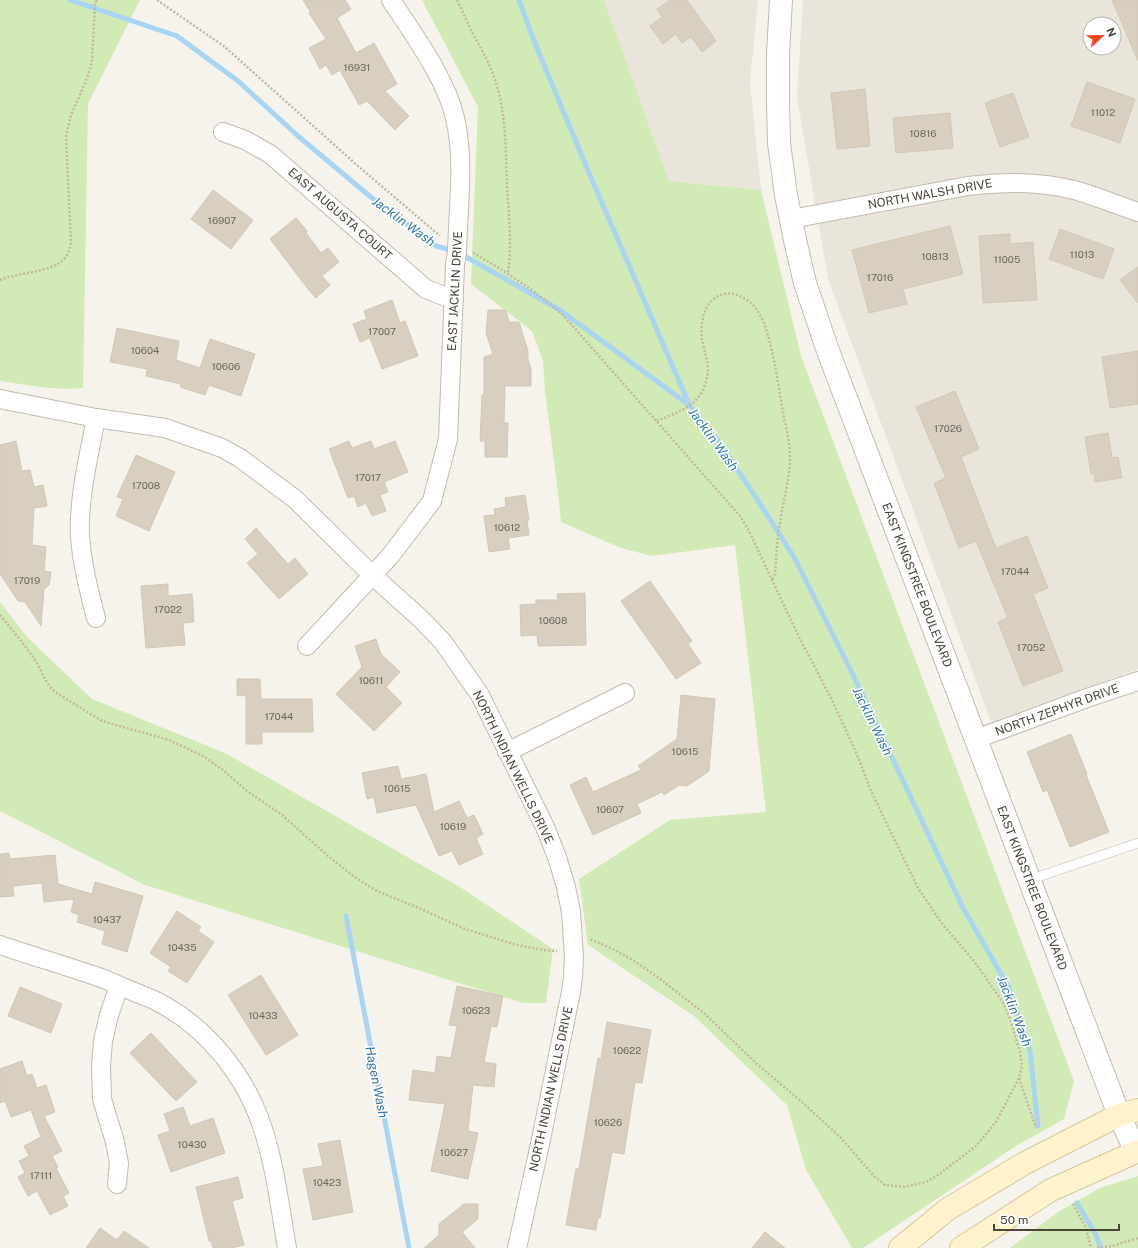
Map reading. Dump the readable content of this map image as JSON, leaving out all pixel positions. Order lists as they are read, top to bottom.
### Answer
{
  "streets": {
    "street": [
      "NORTH WALSH DRIVE",
      "EAST AUGUSTA COURT",
      "EAST JACKLIN DRIVE",
      "EAST KINGSTREE BOULEVARD",
      "NORTH ZEPHYR DRIVE",
      "NORTH INDIAN WELLS DRIVE"
    ]
  },
  "crossings": [
    ["NORTH WALSH DRIVE", "EAST KINGSTREE BOULEVARD"],
    ["EAST AUGUSTA COURT", "EAST JACKLIN DRIVE"],
    ["EAST JACKLIN DRIVE", "NORTH INDIAN WELLS DRIVE"],
    ["EAST KINGSTREE BOULEVARD", "NORTH ZEPHYR DRIVE"]
  ],
  "water": ["Jacklin Wash", "Hagen Wash"],
  "house_numbers": [
    "16931",
    "11012",
    "10816",
    "16907",
    "11013",
    "10813",
    "11005",
    "17016",
    "17007",
    "10604",
    "10606",
    "17026",
    "17017",
    "17008",
    "10612",
    "17044",
    "17019",
    "17022",
    "10608",
    "17052",
    "10611",
    "17044",
    "10615",
    "10615",
    "10607",
    "10619",
    "10437",
    "10435",
    "10623",
    "10433",
    "10622",
    "10626",
    "10430",
    "10627",
    "17111",
    "10423"
  ],
  "scale_bar": "50 m",
  "north": "right"
}
